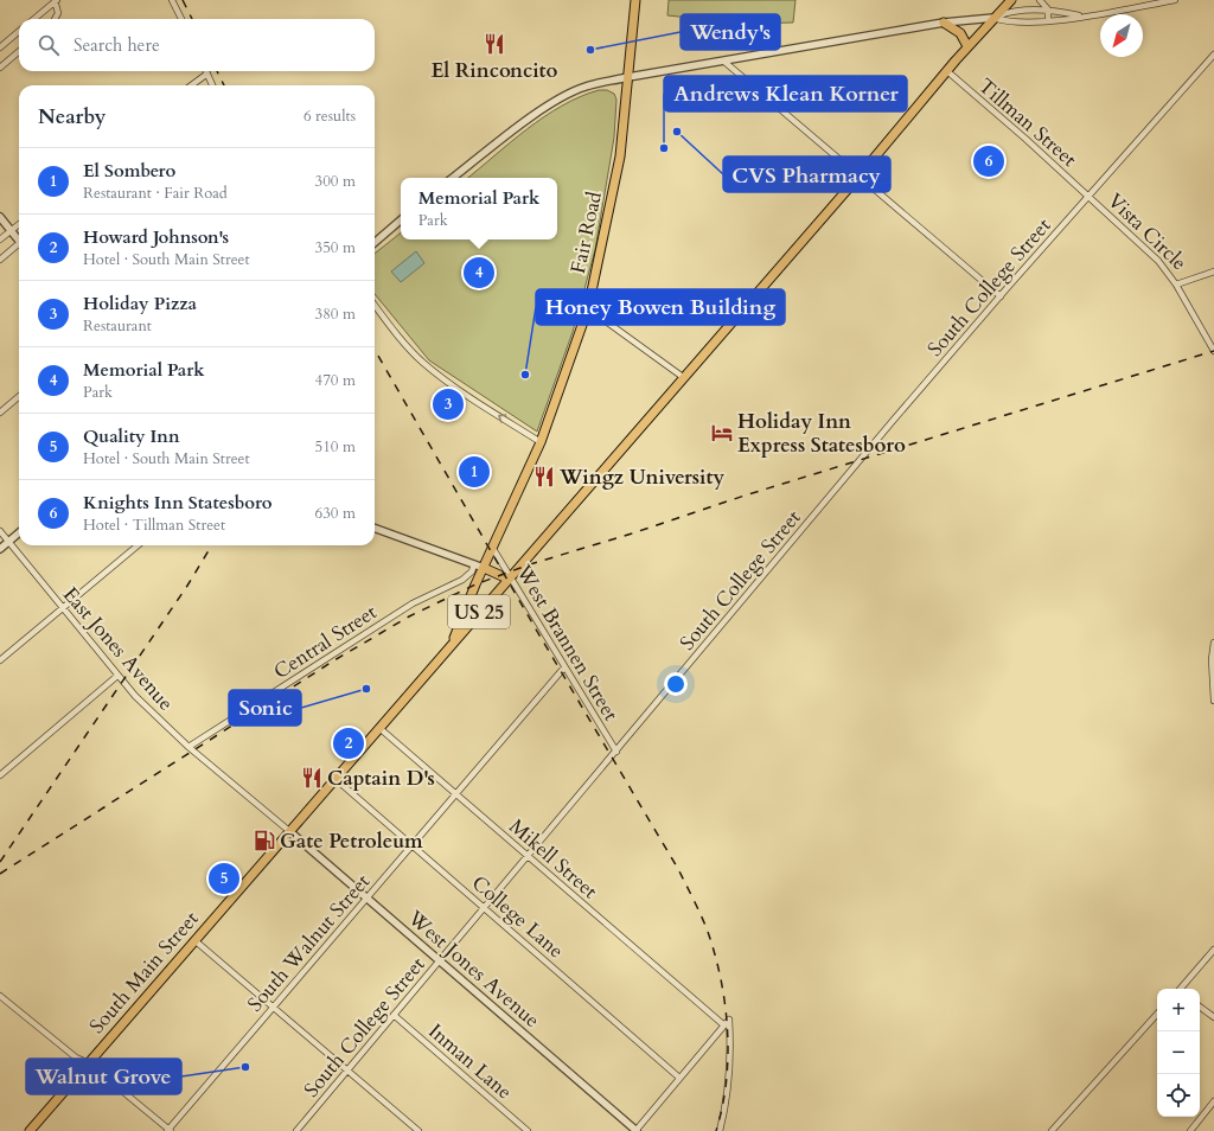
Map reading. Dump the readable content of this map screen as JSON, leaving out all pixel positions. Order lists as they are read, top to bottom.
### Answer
{
  "streets": {
    "main road": ["Fair Road", "US 25", "South Main Street"],
    "street": [
      "Tillman Street",
      "Vista Circle",
      "South College Street",
      "Central Street",
      "West Brannen Street",
      "East Jones Avenue",
      "Mikell Street",
      "College Lane",
      "South Walnut Street",
      "West Jones Avenue",
      "Inman Lane"
    ]
  },
  "crossings": [
    ["Tillman Street", "Vista Circle"],
    ["Tillman Street", "South College Street"],
    ["Tillman Street", "South Main Street"],
    ["Vista Circle", "South College Street"],
    ["Fair Road", "West Brannen Street"],
    ["Fair Road", "South Main Street"],
    ["South College Street", "West Brannen Street"],
    ["South College Street", "Mikell Street"],
    ["South College Street", "College Lane"],
    ["South College Street", "West Jones Avenue"],
    ["South College Street", "Inman Lane"],
    ["Central Street", "East Jones Avenue"],
    ["West Brannen Street", "South Walnut Street"],
    ["West Brannen Street", "South Main Street"],
    ["East Jones Avenue", "West Jones Avenue"],
    ["East Jones Avenue", "South Main Street"],
    ["Mikell Street", "South Walnut Street"],
    ["Mikell Street", "South Main Street"],
    ["College Lane", "South Walnut Street"],
    ["College Lane", "South Main Street"],
    ["South Walnut Street", "West Jones Avenue"],
    ["West Jones Avenue", "South Main Street"]
  ],
  "places": {
    "restaurant": ["El Rinconcito", "Wingz University", "Captain D's"],
    "other": [
      "Wendy's",
      "CVS Pharmacy",
      "Andrews Klean Korner",
      "Honey Bowen Building",
      "Sonic",
      "Walnut Grove"
    ],
    "hotel": ["Holiday Inn Express Statesboro"],
    "fuel station": ["Gate Petroleum"]
  },
  "north": "bottom left",
  "page": {
    "search": "Search here",
    "heading": ["Nearby", "6 results"],
    "pins": [
      "6",
      "4",
      "3",
      "1",
      "2",
      "5"
    ],
    "list": [
      {
        "mark": "1",
        "name": "El Sombero",
        "note": "Restaurant · Fair Road",
        "value": "300 m"
      },
      {
        "mark": "2",
        "name": "Howard Johnson's",
        "note": "Hotel · South Main Street",
        "value": "350 m"
      },
      {
        "mark": "3",
        "name": "Holiday Pizza",
        "note": "Restaurant",
        "value": "380 m"
      },
      {
        "mark": "4",
        "name": "Memorial Park",
        "note": "Park",
        "value": "470 m"
      },
      {
        "mark": "5",
        "name": "Quality Inn",
        "note": "Hotel · South Main Street",
        "value": "510 m"
      },
      {
        "mark": "6",
        "name": "Knights Inn Statesboro",
        "note": "Hotel · Tillman Street",
        "value": "630 m"
      }
    ],
    "popup": ["Memorial Park", "Park"],
    "map_buttons": ["+", "−"]
  }
}
